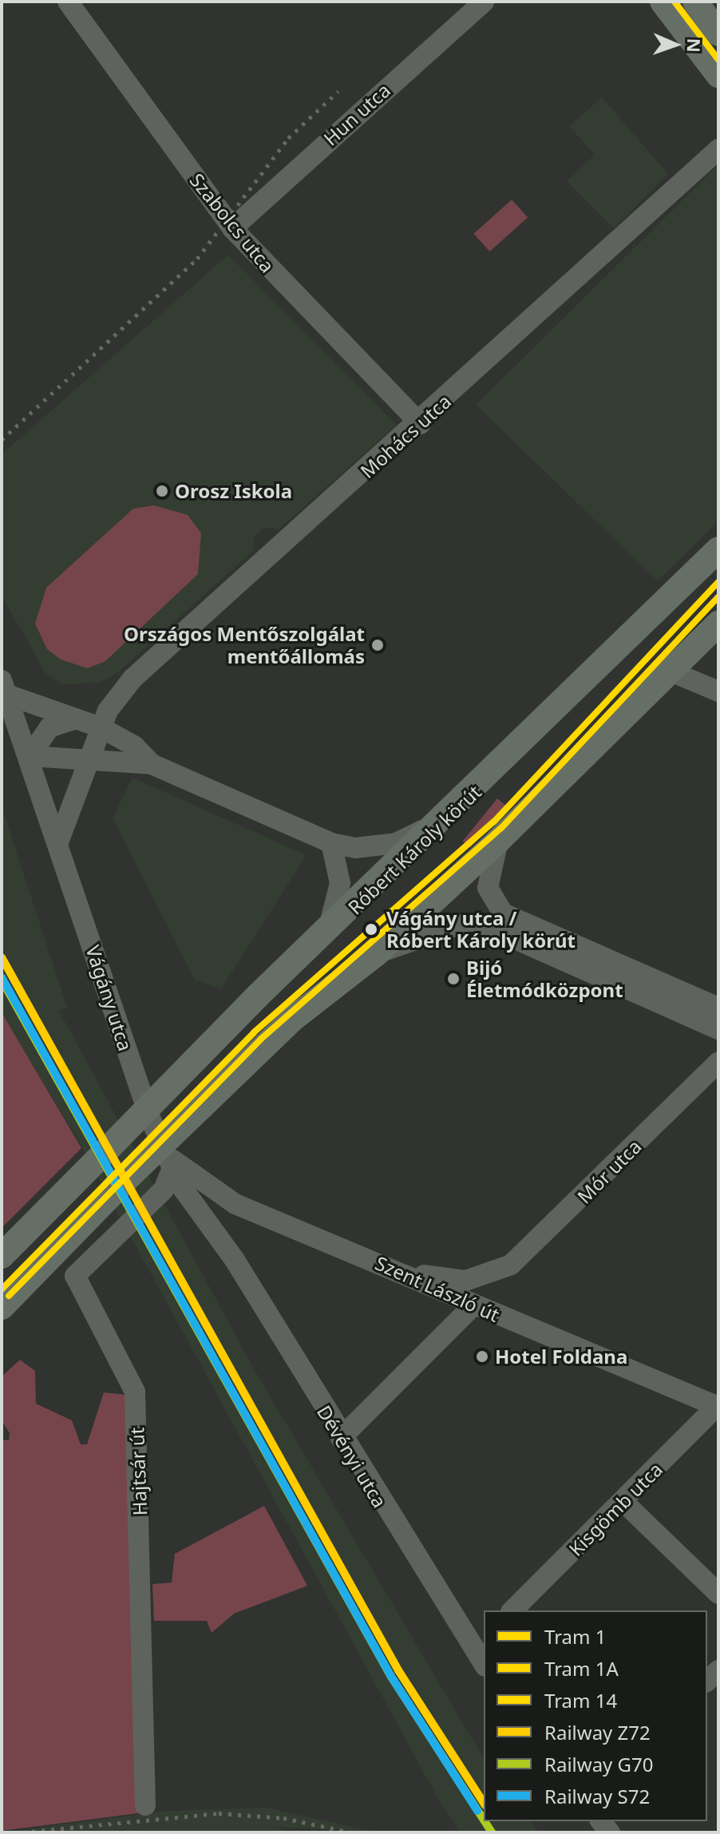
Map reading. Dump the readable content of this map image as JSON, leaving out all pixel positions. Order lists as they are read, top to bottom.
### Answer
{
  "streets": {
    "main road": ["Róbert Károly körút"],
    "street": [
      "Hun utca",
      "Szabolcs utca",
      "Mohács utca",
      "Vágány utca",
      "Mór utca",
      "Szent László út",
      "Dévényi utca",
      "Hajtsár út",
      "Kisgömb utca"
    ]
  },
  "crossings": [
    ["Hun utca", "Szabolcs utca"],
    ["Szabolcs utca", "Mohács utca"],
    ["Mohács utca", "Vágány utca"],
    ["Róbert Károly körút", "Vágány utca"],
    ["Vágány utca", "Szent László út"],
    ["Vágány utca", "Hajtsár út"],
    ["Mór utca", "Szent László út"],
    ["Szent László út", "Hajtsár út"],
    ["Szent László út", "Kisgömb utca"],
    ["Dévényi utca", "Hajtsár út"]
  ],
  "places": [
    "Orosz Iskola",
    "Országos Mentőszolgálat mentőállomás",
    "Vágány utca / Róbert Károly körút",
    "Bijó Életmódközpont",
    "Hotel Foldana"
  ],
  "lines": [
    "tram line 14",
    "tram line 1",
    "tram line 1A",
    "rail line Z72",
    "rail line S72",
    "rail line G70"
  ],
  "legend": [
    "Tram 1",
    "Tram 1A",
    "Tram 14",
    "Railway Z72",
    "Railway G70",
    "Railway S72"
  ],
  "north": "right"
}
